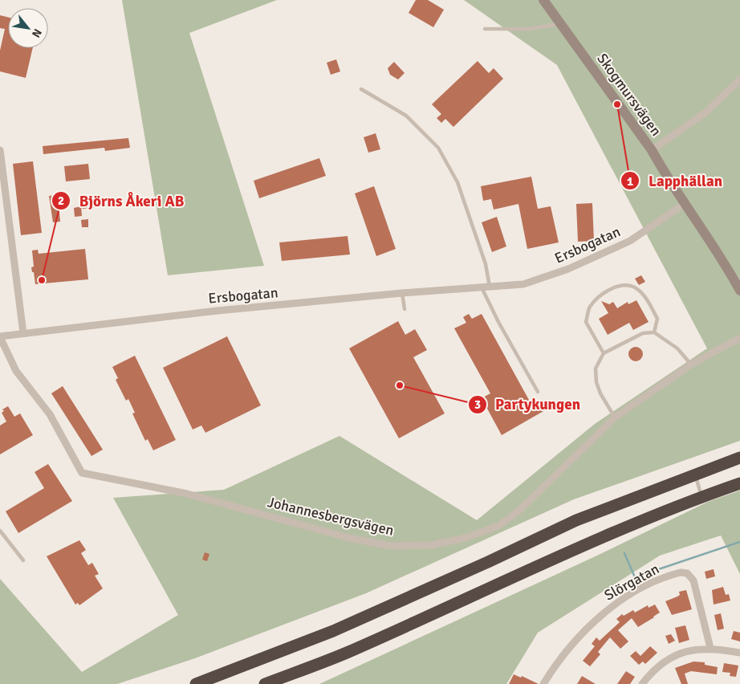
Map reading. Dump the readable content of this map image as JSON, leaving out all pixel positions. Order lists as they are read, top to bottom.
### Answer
{
  "streets": {
    "street": [
      "Skogmursvägen",
      "Ersbogatan",
      "Johannesbergsvägen",
      "Slörgatan"
    ]
  },
  "crossings": [
    ["Skogmursvägen", "Ersbogatan"],
    ["Ersbogatan", "Johannesbergsvägen"]
  ],
  "places": ["Lapphällan", "Björns Åkeri AB", "Partykungen"],
  "north": "bottom right"
}
